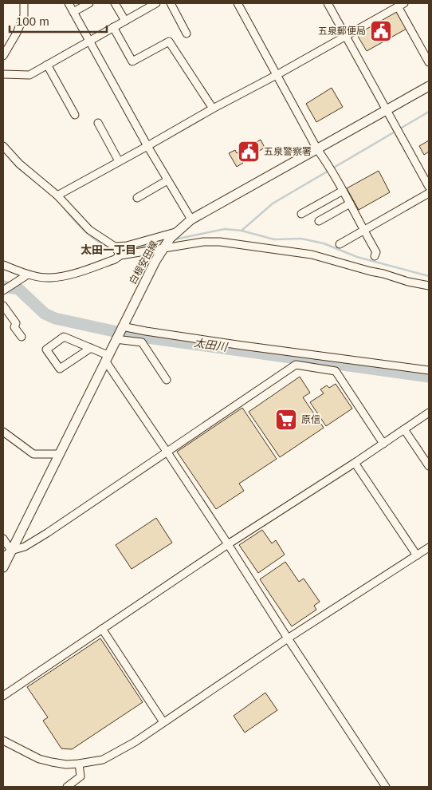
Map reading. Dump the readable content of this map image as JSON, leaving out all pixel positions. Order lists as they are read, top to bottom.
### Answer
{
  "streets": {
    "main road": ["白根安田線"]
  },
  "districts": ["太田一丁目"],
  "water": ["太田川"],
  "places": {
    "public building": ["五泉郵便局", "五泉警察署"],
    "supermarket": ["原信"]
  },
  "scale_bar": "100 m"
}
